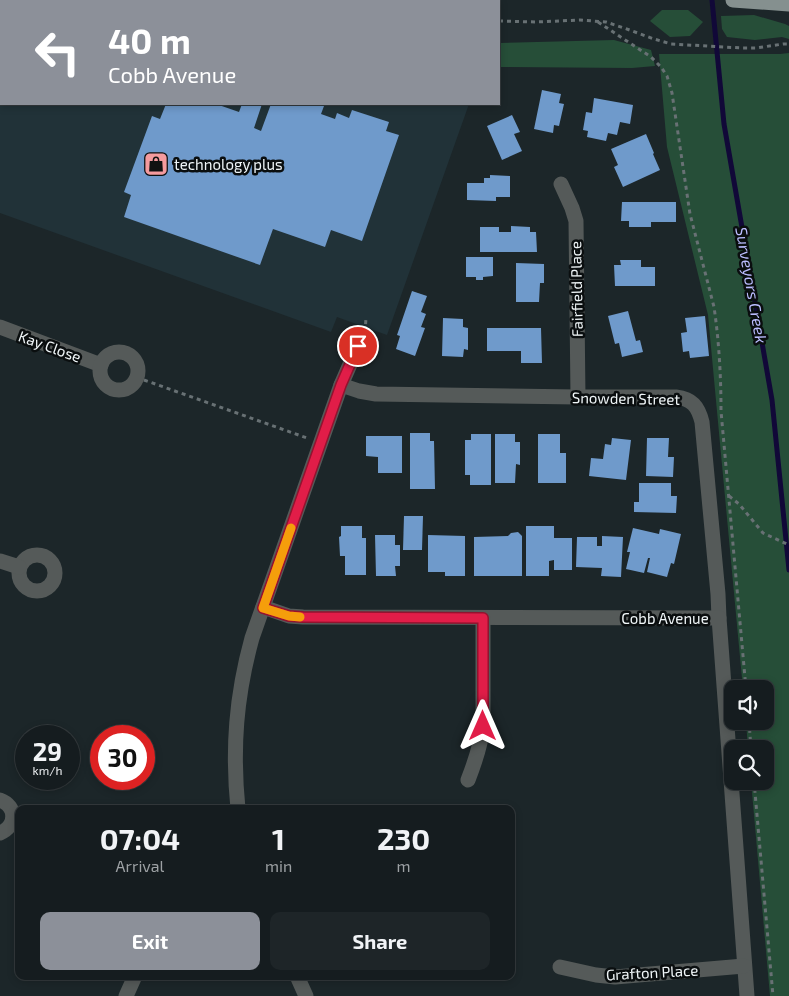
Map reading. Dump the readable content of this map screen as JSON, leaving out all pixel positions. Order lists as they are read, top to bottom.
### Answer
{
  "streets": {
    "street": [
      "Fairfield Place",
      "Kay Close",
      "Snowden Street",
      "Cobb Avenue",
      "Grafton Place"
    ]
  },
  "crossings": [
    ["Fairfield Place", "Snowden Street"],
    ["Snowden Street", "Cobb Avenue"],
    ["Cobb Avenue", "Grafton Place"]
  ],
  "water": ["Surveyors Creek"],
  "places": {
    "shop": ["technology plus"]
  },
  "page": {
    "turn": ["40 m", "Cobb Avenue"],
    "speed": "29 km/h",
    "limit": "30",
    "eta": [
      "07:04",
      "Arrival",
      "1",
      "min",
      "230",
      "m"
    ],
    "buttons": ["Exit", "Share"]
  }
}
